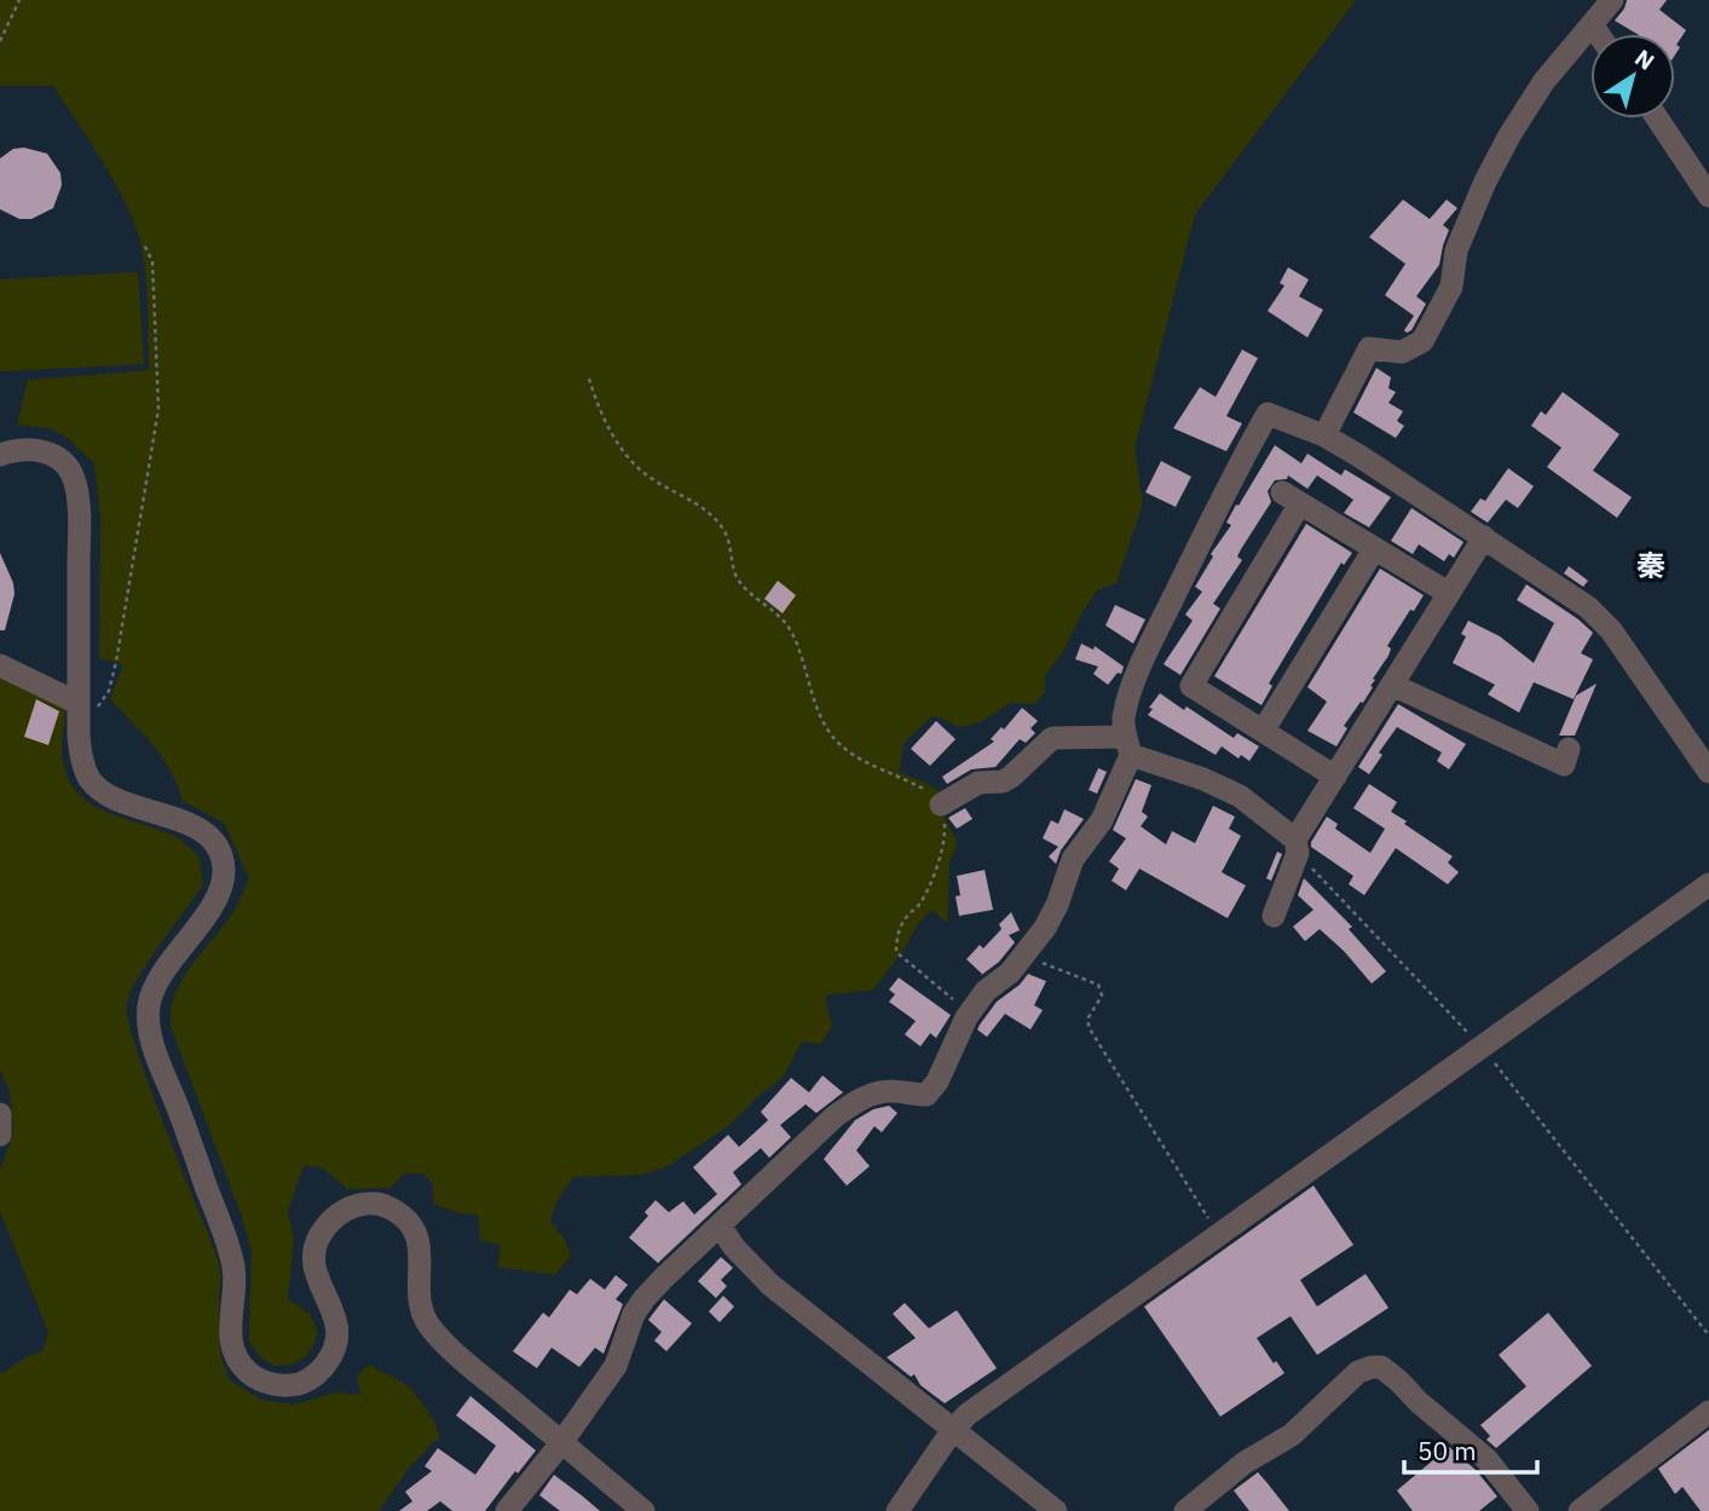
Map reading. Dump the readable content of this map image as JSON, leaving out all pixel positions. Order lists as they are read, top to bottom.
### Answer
{
  "districts": ["秦"],
  "scale_bar": "50 m",
  "north": "top right"
}
